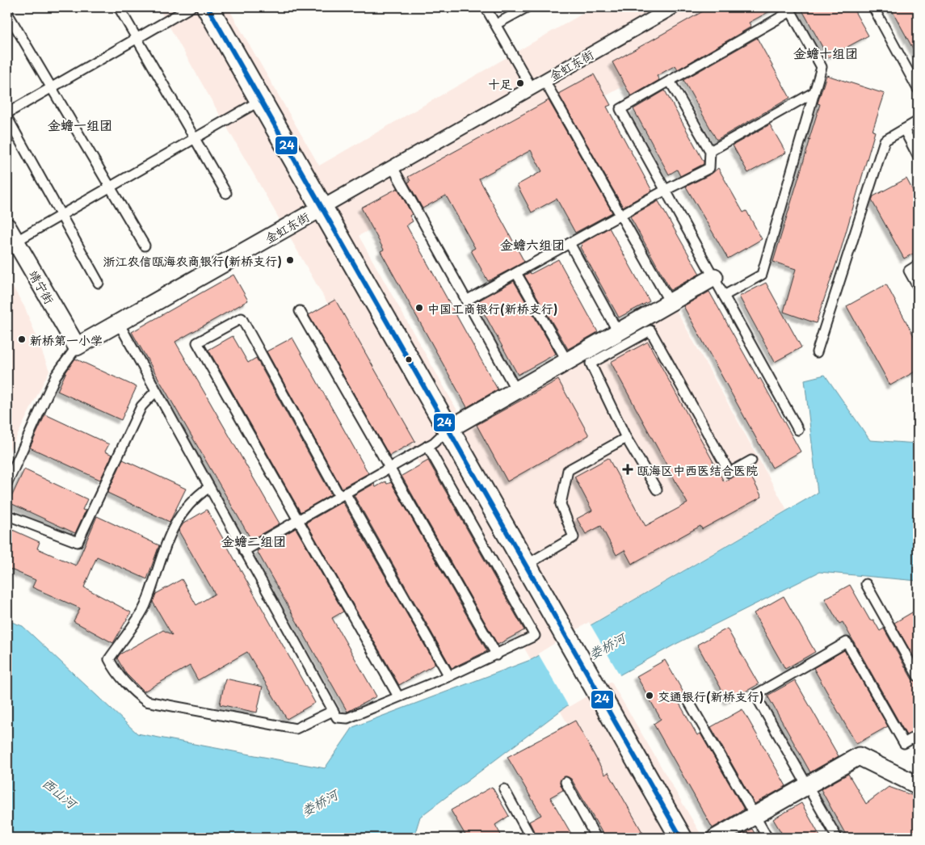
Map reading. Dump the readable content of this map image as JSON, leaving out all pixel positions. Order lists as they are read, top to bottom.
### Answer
{
  "streets": {
    "street": ["金虹东街", "靖宁街"]
  },
  "crossings": [
    ["金虹东街", "靖宁街"]
  ],
  "districts": [
    "金蟾十组团",
    "金蟾一组团",
    "金蟾六组团",
    "金蟾二组团"
  ],
  "water": ["娄桥河", "西山河"],
  "places": {
    "other": [
      "十足",
      "浙江农信瓯海农商银行(新桥支行)",
      "中国工商银行(新桥支行)",
      "新桥第一小学",
      "交通银行(新桥支行)"
    ],
    "health": ["瓯海区中西医结合医院"]
  },
  "lines": ["transit line 24"]
}
